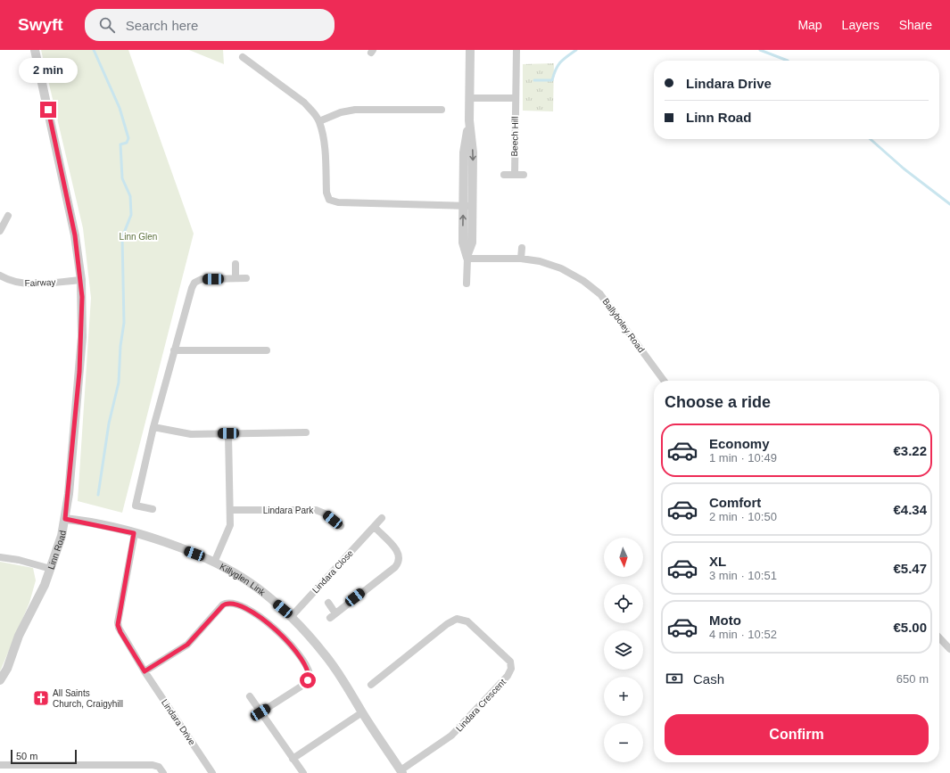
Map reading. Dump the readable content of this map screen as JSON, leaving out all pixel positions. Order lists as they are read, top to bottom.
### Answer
{
  "streets": {
    "street": [
      "Beech Hill",
      "Fairway",
      "Ballyboley Road",
      "Lindara Park",
      "Linn Road",
      "Lindara Close",
      "Killyglen Link",
      "Lindara Crescent",
      "Lindara Drive"
    ]
  },
  "crossings": [
    ["Fairway", "Linn Road"],
    ["Linn Road", "Killyglen Link"],
    ["Lindara Close", "Killyglen Link"],
    ["Killyglen Link", "Lindara Crescent"],
    ["Killyglen Link", "Lindara Drive"]
  ],
  "parks": ["Linn Glen"],
  "places": {
    "church": ["All Saints Church, Craigyhill"]
  },
  "scale_bar": "50 m",
  "north": "bottom",
  "page": {
    "header": "Swyft",
    "search": "Search here",
    "nav": ["Map", "Layers", "Share"],
    "bubble": "2 min",
    "banner": ["Lindara Drive", "Linn Road"],
    "heading": "Choose a ride",
    "list": [
      {
        "name": "Economy",
        "note": "1 min · 10:49",
        "value": "€3.22"
      },
      {
        "name": "Comfort",
        "note": "2 min · 10:50",
        "value": "€4.34"
      },
      {
        "name": "XL",
        "note": "3 min · 10:51",
        "value": "€5.47"
      },
      {
        "name": "Moto",
        "note": "4 min · 10:52",
        "value": "€5.00"
      }
    ],
    "map_buttons": ["+", "−"],
    "pay": ["Cash", "650 m"],
    "buttons": "Confirm",
    "scale": "50 m"
  }
}
